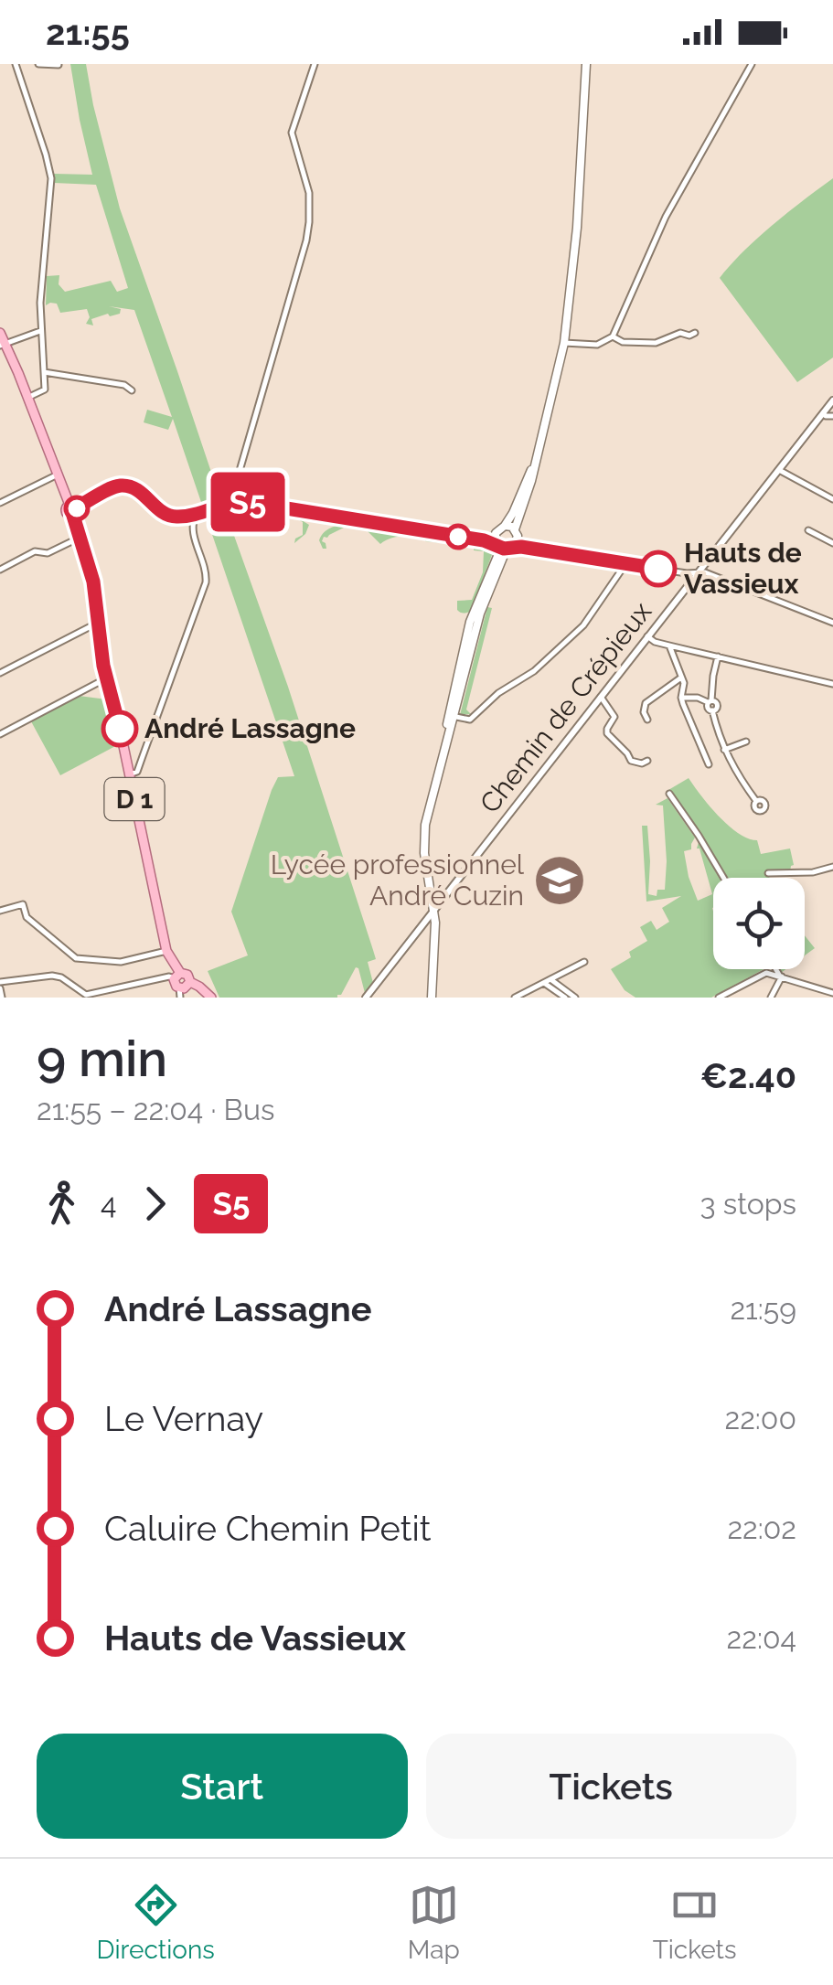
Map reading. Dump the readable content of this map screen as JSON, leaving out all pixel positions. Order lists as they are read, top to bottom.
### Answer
{
  "streets": {
    "main road": ["D 1"],
    "street": ["Chemin de Crépieux"]
  },
  "places": {
    "other": ["Hauts de Vassieux", "André Lassagne"],
    "school or university": ["Lycée professionnel André Cuzin"]
  },
  "lines": ["bus line S5"],
  "page": {
    "status": "21:55",
    "on_map": "S5",
    "heading": ["9 min", "21:55 – 22:04 · Bus", "€2.40"],
    "legs": ["4", "S5", "3 stops"],
    "list": [
      {
        "name": "André Lassagne",
        "value": "21:59"
      },
      {
        "name": "Le Vernay",
        "value": "22:00"
      },
      {
        "name": "Caluire Chemin Petit",
        "value": "22:02"
      },
      {
        "name": "Hauts de Vassieux",
        "value": "22:04"
      }
    ],
    "buttons": ["Start", "Tickets"],
    "tabs": ["Directions", "Map", "Tickets"]
  }
}
